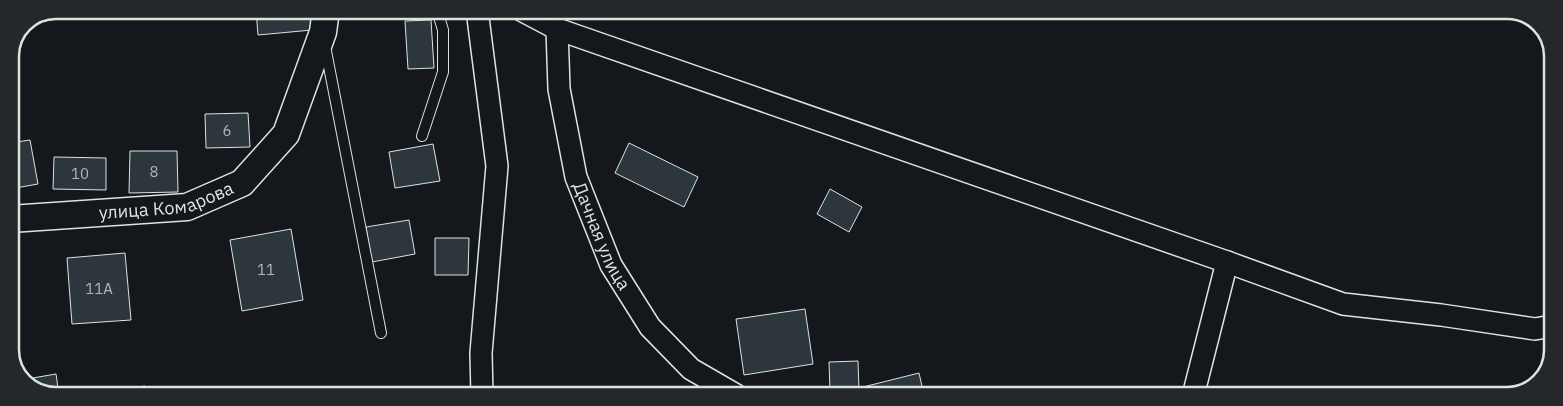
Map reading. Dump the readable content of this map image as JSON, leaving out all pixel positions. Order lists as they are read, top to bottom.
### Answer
{
  "streets": {
    "street": ["улица Комарова", "Дачная улица"]
  },
  "house_numbers": [
    "6",
    "8",
    "10",
    "11",
    "11А"
  ]
}
